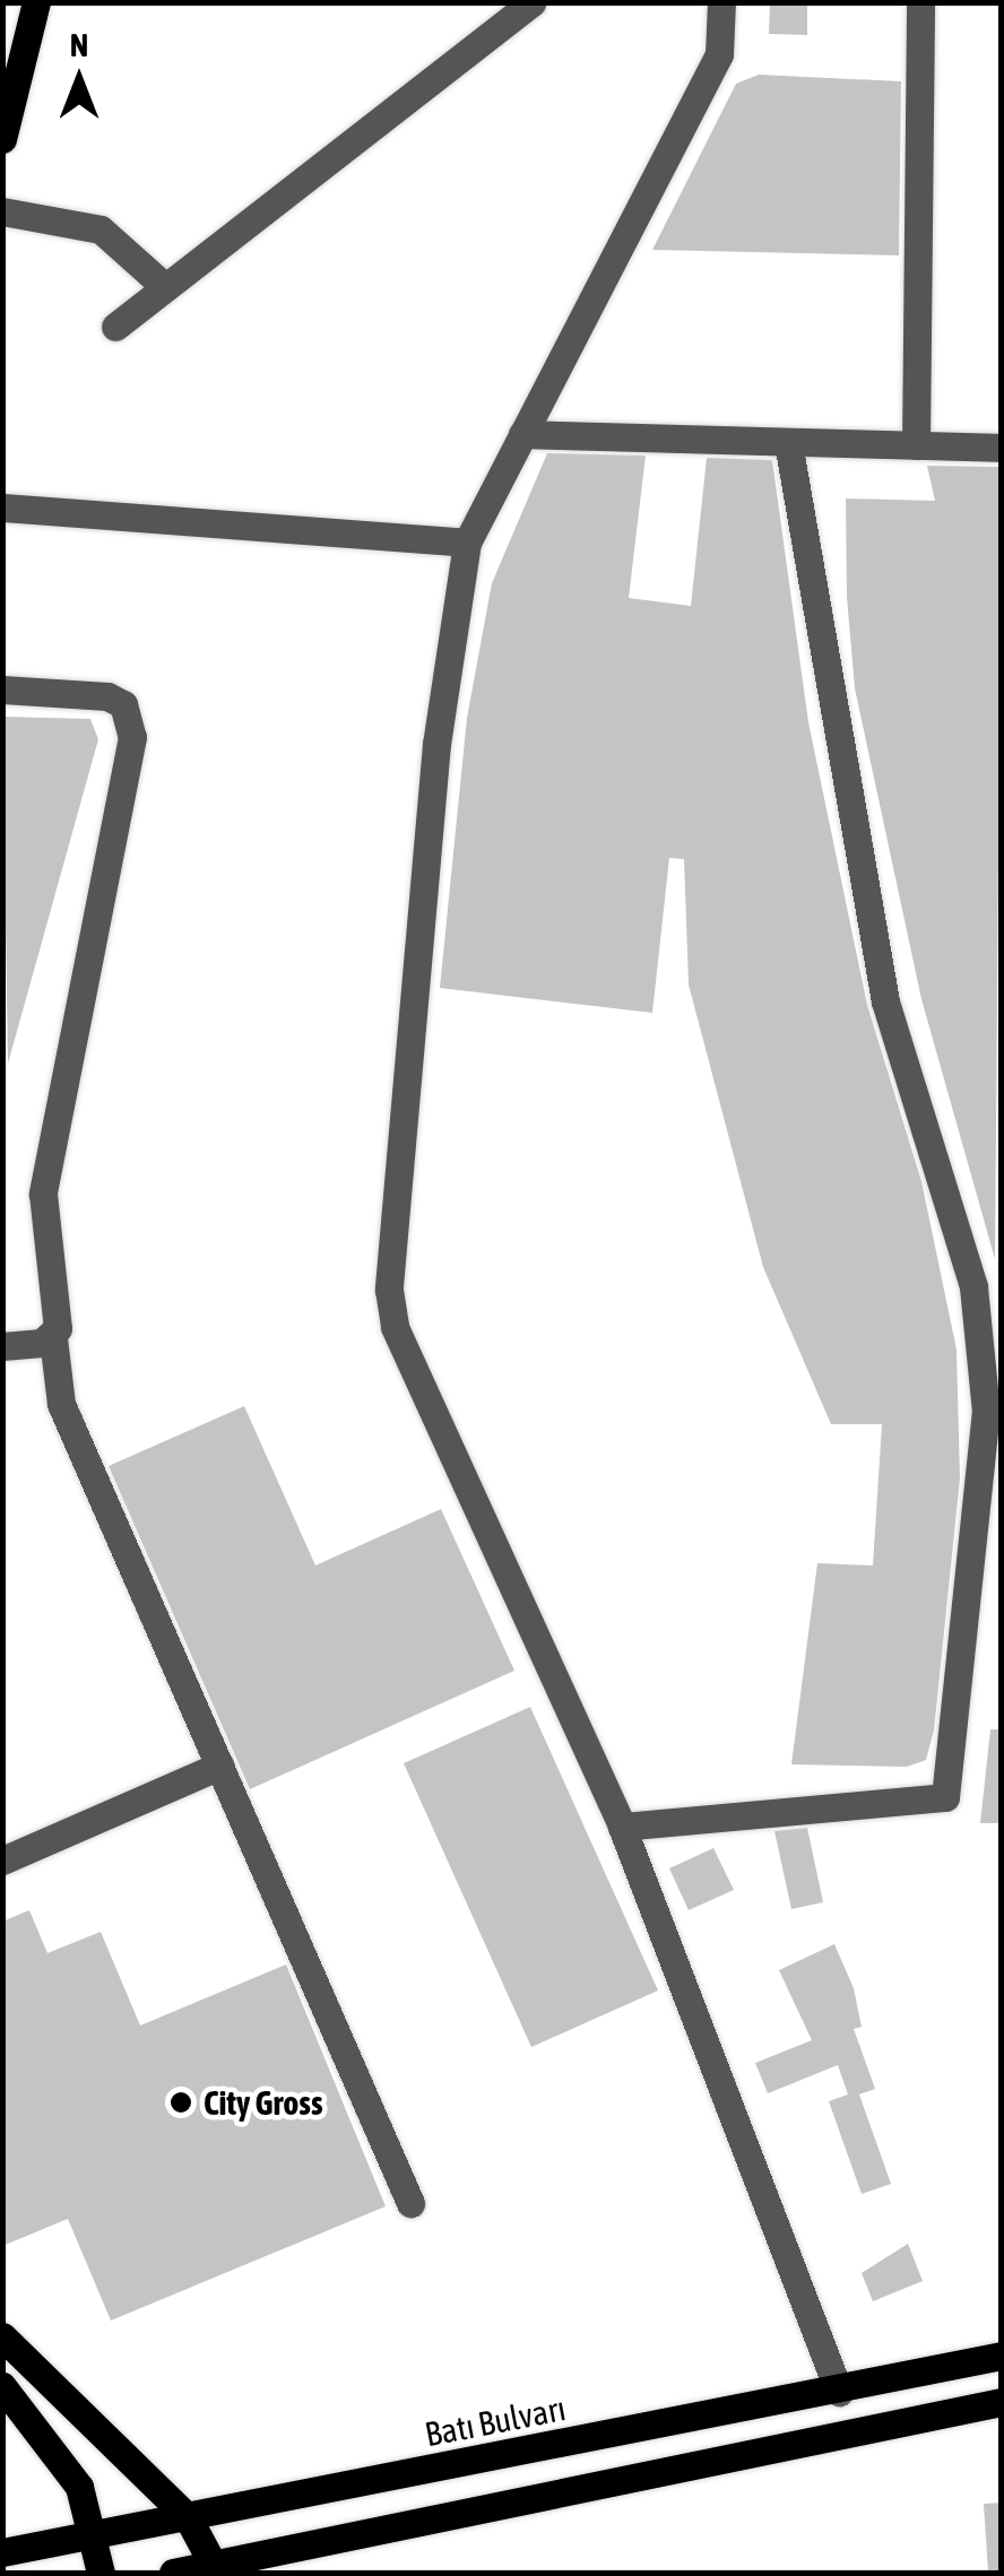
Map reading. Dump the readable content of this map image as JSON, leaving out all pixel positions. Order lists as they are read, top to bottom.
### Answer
{
  "streets": {
    "main road": ["Batı Bulvarı"]
  },
  "places": ["City Gross"],
  "north": "top"
}
